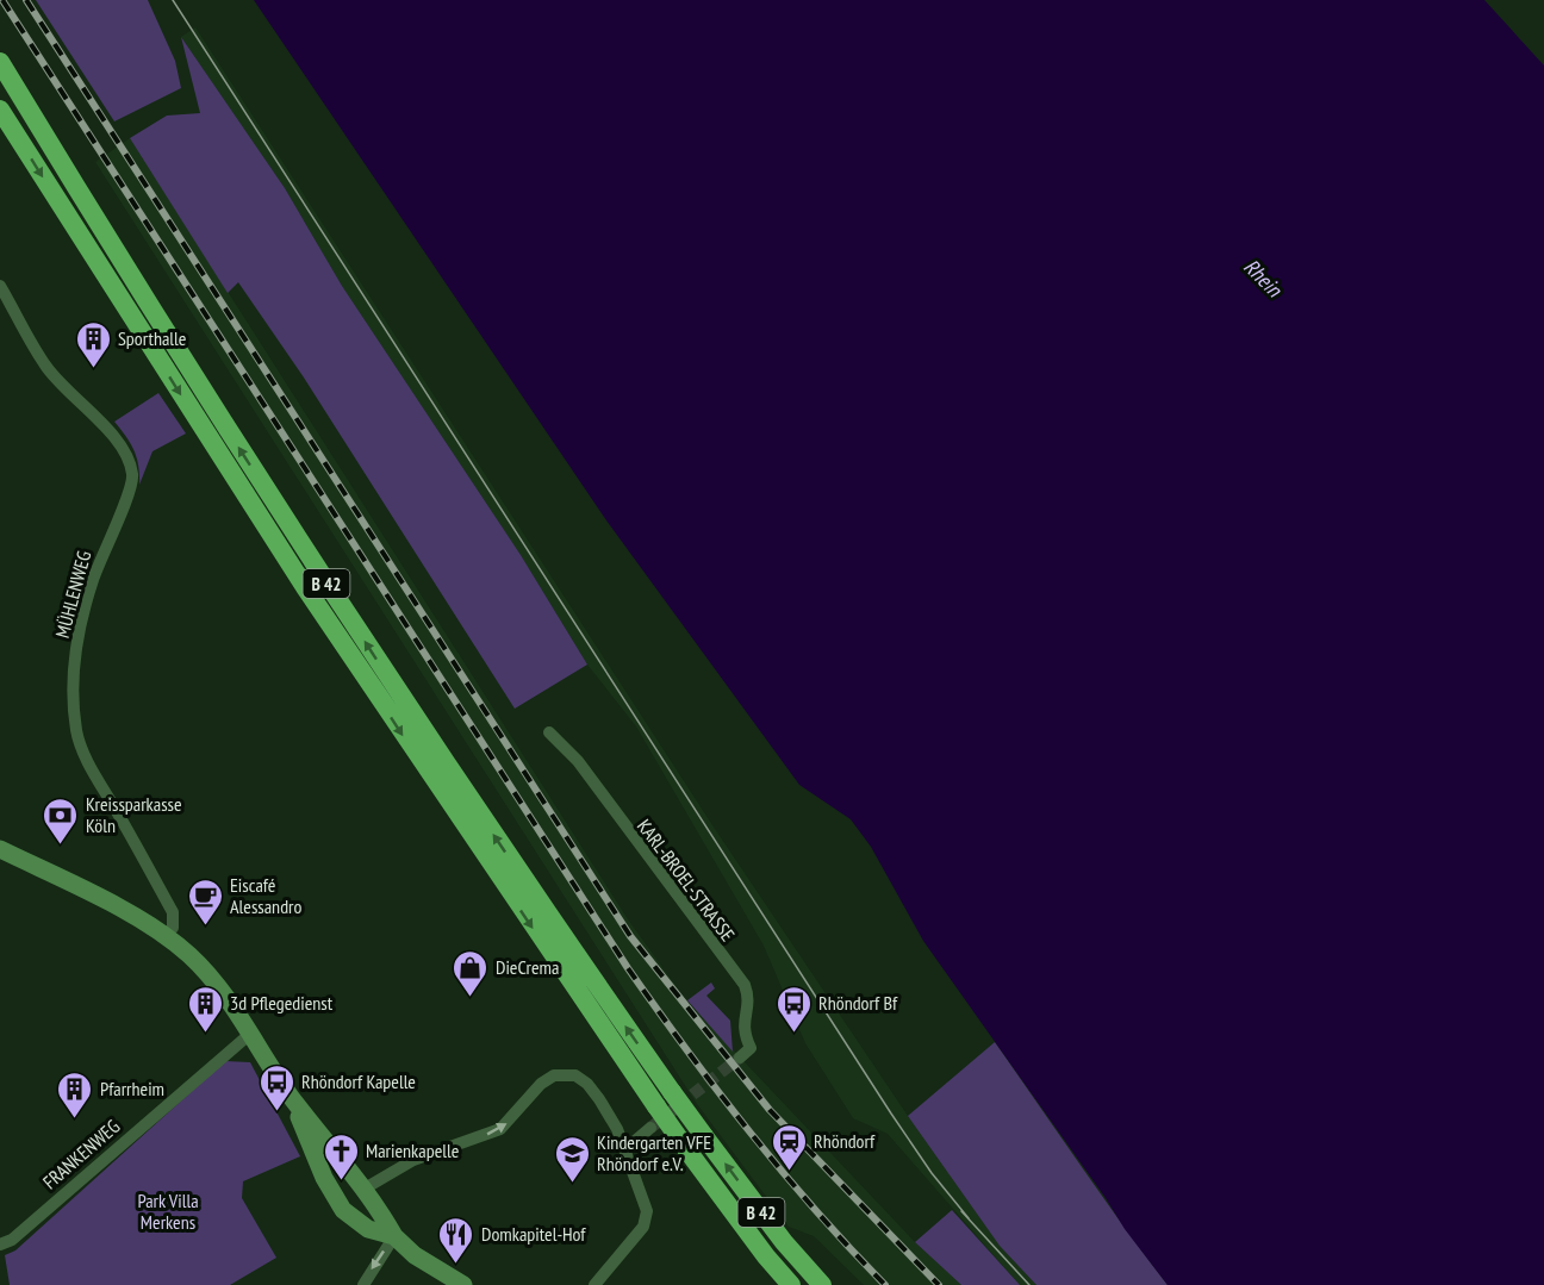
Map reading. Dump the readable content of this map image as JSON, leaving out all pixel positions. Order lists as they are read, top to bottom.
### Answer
{
  "streets": {
    "highway": ["B 42"],
    "street": ["MÜHLENWEG", "KARL-BROEL-STRASSE", "FRANKENWEG"]
  },
  "water": ["Rhein"],
  "parks": ["Park Villa Merkens"],
  "places": {
    "building": ["Sporthalle", "3d Pflegedienst", "Pfarrheim"],
    "bank": ["Kreissparkasse Köln"],
    "cafe": ["Eiscafé Alessandro"],
    "shop": ["DieCrema"],
    "bus stop": ["Rhöndorf Bf", "Rhöndorf Kapelle"],
    "station": ["Rhöndorf"],
    "church": ["Marienkapelle"],
    "school or university": ["Kindergarten VFE Rhöndorf e.V."],
    "restaurant": ["Domkapitel-Hof"]
  }
}
